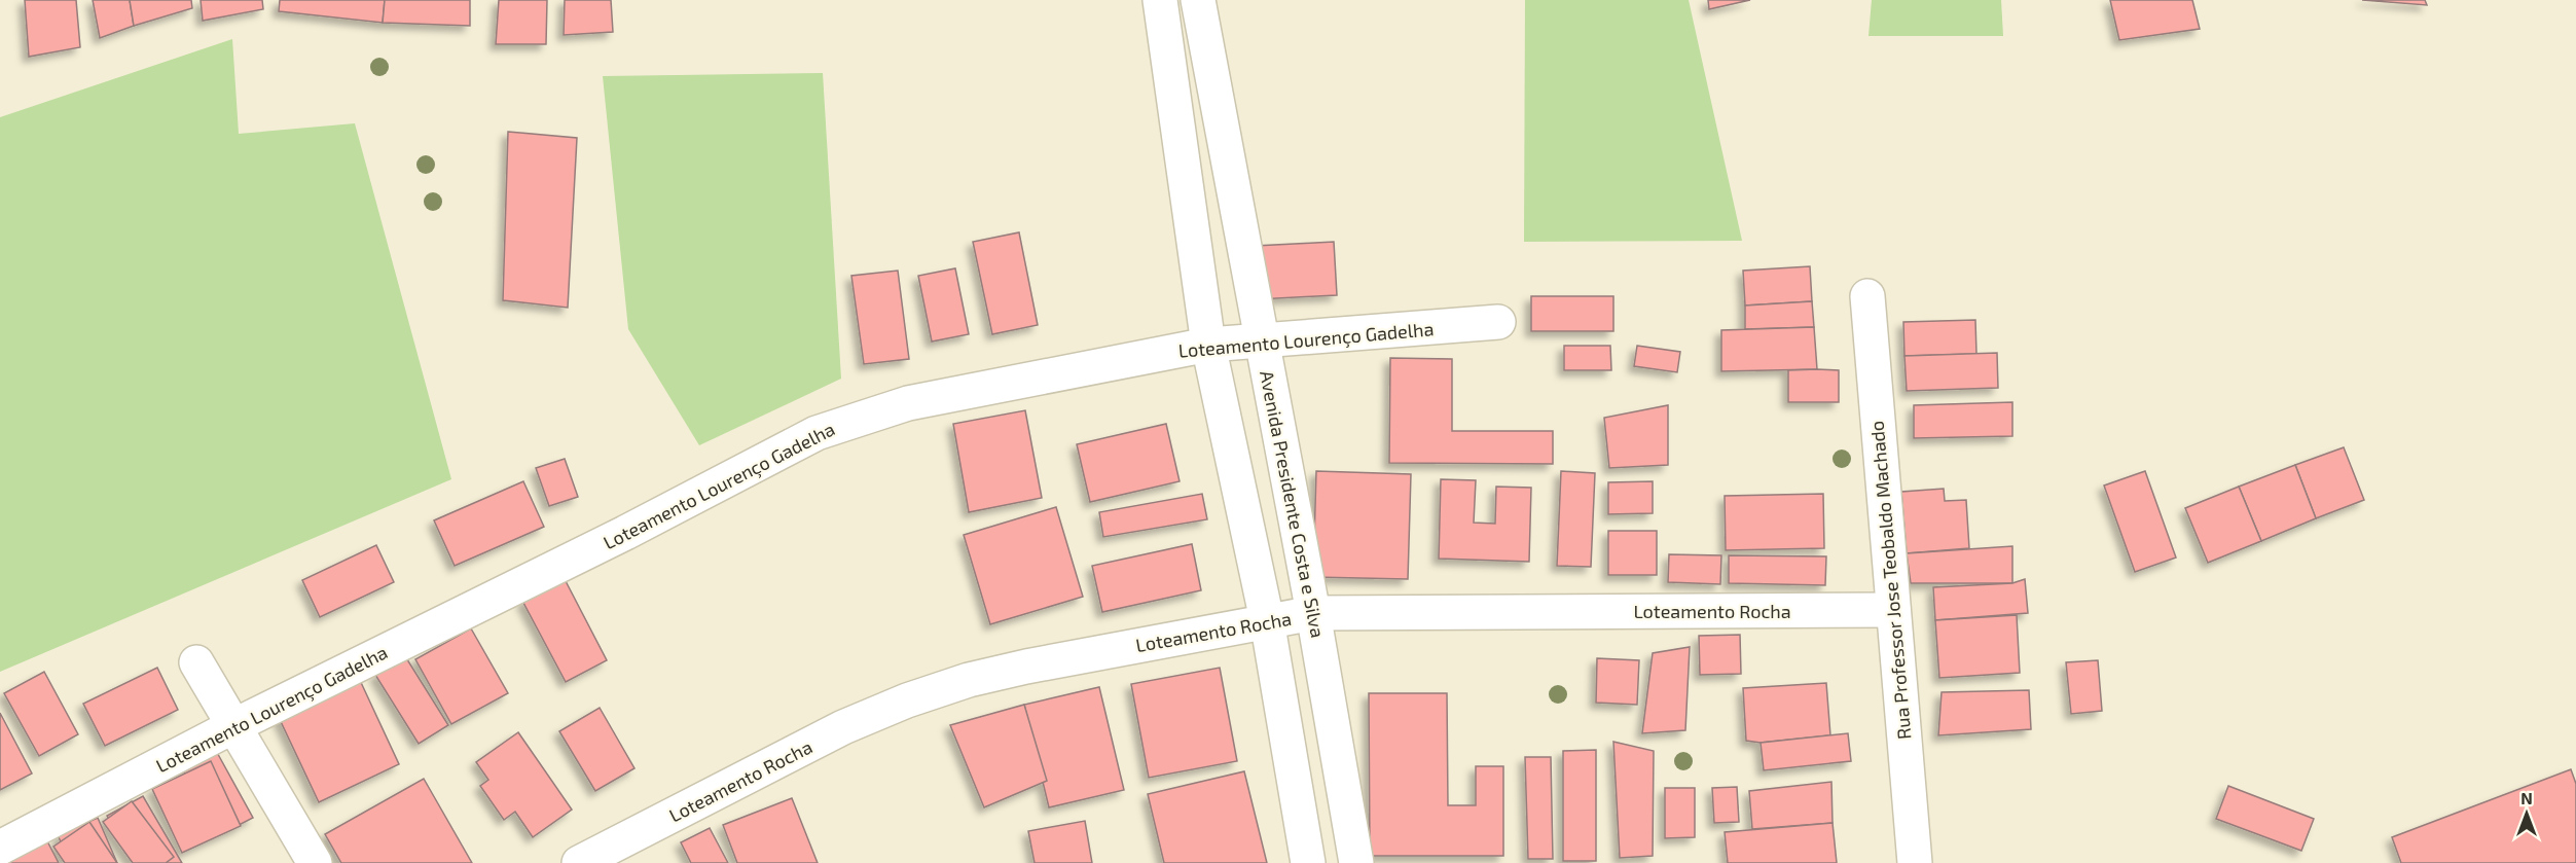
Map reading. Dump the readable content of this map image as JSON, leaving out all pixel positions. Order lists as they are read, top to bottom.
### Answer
{
  "streets": {
    "street": [
      "Loteamento Lourenço Gadelha",
      "Avenida Presidente Costa e Silva",
      "Rua Professor Jose Teobaldo Machado",
      "Loteamento Rocha"
    ]
  },
  "crossings": [
    ["Loteamento Lourenço Gadelha", "Avenida Presidente Costa e Silva"],
    ["Avenida Presidente Costa e Silva", "Loteamento Rocha"],
    ["Rua Professor Jose Teobaldo Machado", "Loteamento Rocha"]
  ],
  "north": "top"
}
